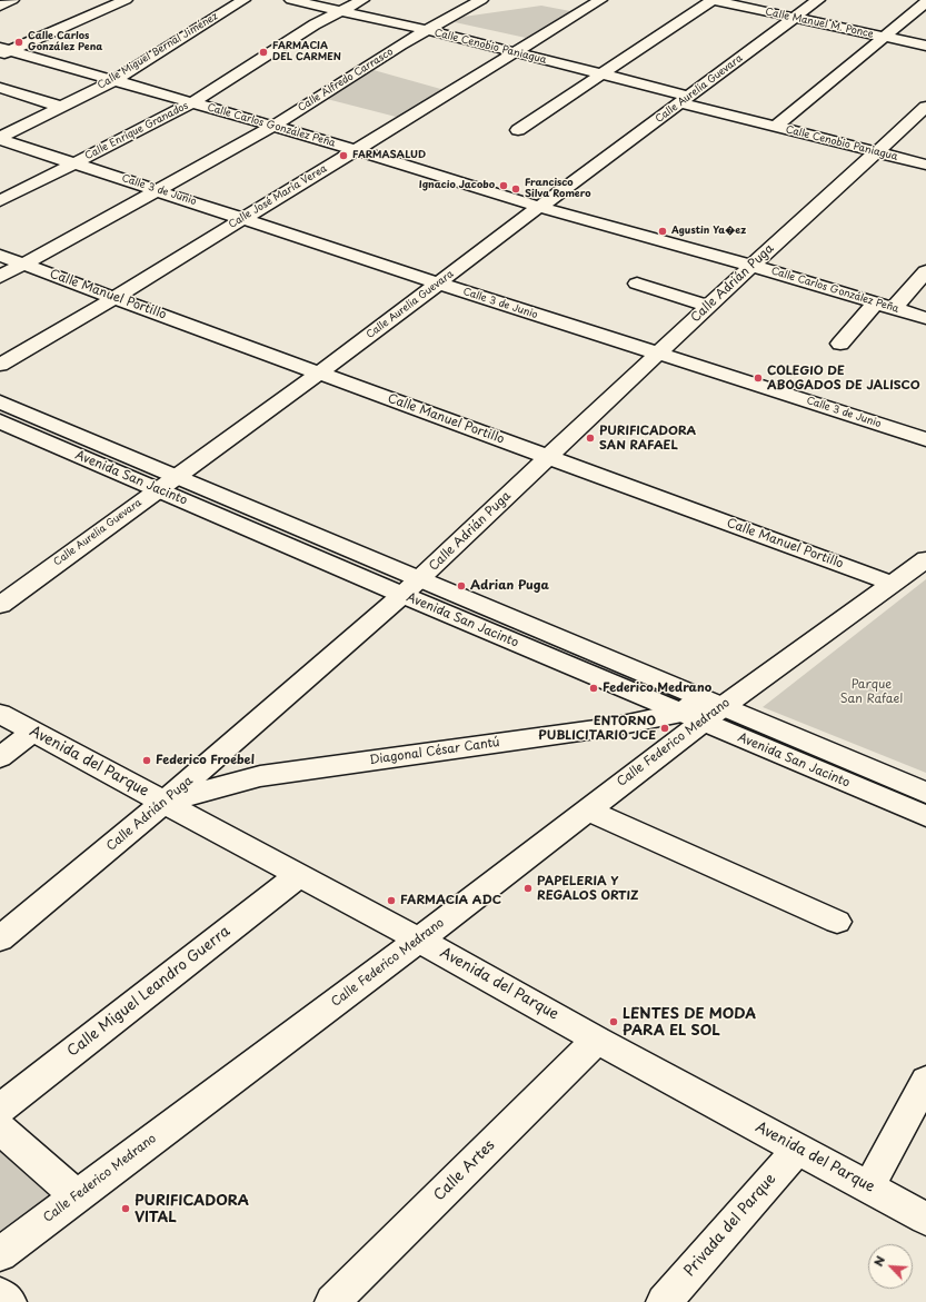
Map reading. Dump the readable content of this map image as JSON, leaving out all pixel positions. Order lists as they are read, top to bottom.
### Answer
{
  "streets": {
    "street": [
      "Calle Manuel M. Ponce",
      "Calle Cenobio Paniagua",
      "Calle Miguel Bernal Jiménez",
      "Calle Alfredo Carrasco",
      "Calle Aurelia Guevara",
      "Calle Carlos González Peña",
      "Calle Enrique Granados",
      "Calle 3 de Junio",
      "Calle José María Verea",
      "Calle Adrián Puga",
      "Calle Manuel Portillo",
      "Avenida San Jacinto",
      "Calle Federico Medrano",
      "Diagonal César Cantú",
      "Avenida del Parque",
      "Calle Miguel Leandro Guerra",
      "Calle Artes",
      "Privada del Parque"
    ]
  },
  "crossings": [
    ["Calle Manuel M. Ponce", "Calle Aurelia Guevara"],
    ["Calle Cenobio Paniagua", "Calle Alfredo Carrasco"],
    ["Calle Cenobio Paniagua", "Calle Aurelia Guevara"],
    ["Calle Cenobio Paniagua", "Calle Enrique Granados"],
    ["Calle Cenobio Paniagua", "Calle José María Verea"],
    ["Calle Cenobio Paniagua", "Calle Adrián Puga"],
    ["Calle Miguel Bernal Jiménez", "Calle Carlos González Peña"],
    ["Calle Miguel Bernal Jiménez", "Calle 3 de Junio"],
    ["Calle Alfredo Carrasco", "Calle Carlos González Peña"],
    ["Calle Alfredo Carrasco", "Calle 3 de Junio"],
    ["Calle Alfredo Carrasco", "Calle Manuel Portillo"],
    ["Calle Aurelia Guevara", "Calle Carlos González Peña"],
    ["Calle Aurelia Guevara", "Calle 3 de Junio"],
    ["Calle Aurelia Guevara", "Calle Manuel Portillo"],
    ["Calle Aurelia Guevara", "Avenida San Jacinto"],
    ["Calle Carlos González Peña", "Calle Enrique Granados"],
    ["Calle Carlos González Peña", "Calle José María Verea"],
    ["Calle Carlos González Peña", "Calle Adrián Puga"],
    ["Calle Enrique Granados", "Calle 3 de Junio"],
    ["Calle 3 de Junio", "Calle José María Verea"],
    ["Calle 3 de Junio", "Calle Adrián Puga"],
    ["Calle José María Verea", "Calle Manuel Portillo"],
    ["Calle Adrián Puga", "Calle Manuel Portillo"],
    ["Calle Adrián Puga", "Avenida San Jacinto"],
    ["Calle Adrián Puga", "Diagonal César Cantú"],
    ["Calle Adrián Puga", "Avenida del Parque"],
    ["Calle Manuel Portillo", "Calle Federico Medrano"],
    ["Avenida San Jacinto", "Calle Federico Medrano"],
    ["Avenida San Jacinto", "Diagonal César Cantú"],
    ["Calle Federico Medrano", "Diagonal César Cantú"],
    ["Calle Federico Medrano", "Avenida del Parque"],
    ["Diagonal César Cantú", "Avenida del Parque"],
    ["Avenida del Parque", "Calle Miguel Leandro Guerra"],
    ["Avenida del Parque", "Calle Artes"],
    ["Avenida del Parque", "Privada del Parque"]
  ],
  "parks": ["Parque San Rafael"],
  "places": [
    "Calle Carlos González Pena",
    "FARMACIA DEL CARMEN",
    "FARMASALUD",
    "Ignacio Jacobo",
    "Francisco Silva Romero",
    "Agustin Ya�ez",
    "COLEGIO DE ABOGADOS DE JALISCO",
    "PURIFICADORA SAN RAFAEL",
    "Adrian Puga",
    "Federico Medrano",
    "ENTORNO PUBLICITARIO JCE",
    "Federico Froebel",
    "PAPELERIA Y REGALOS ORTIZ",
    "FARMACIA ADC",
    "LENTES DE MODA PARA EL SOL",
    "PURIFICADORA VITAL"
  ],
  "north": "top left"
}
